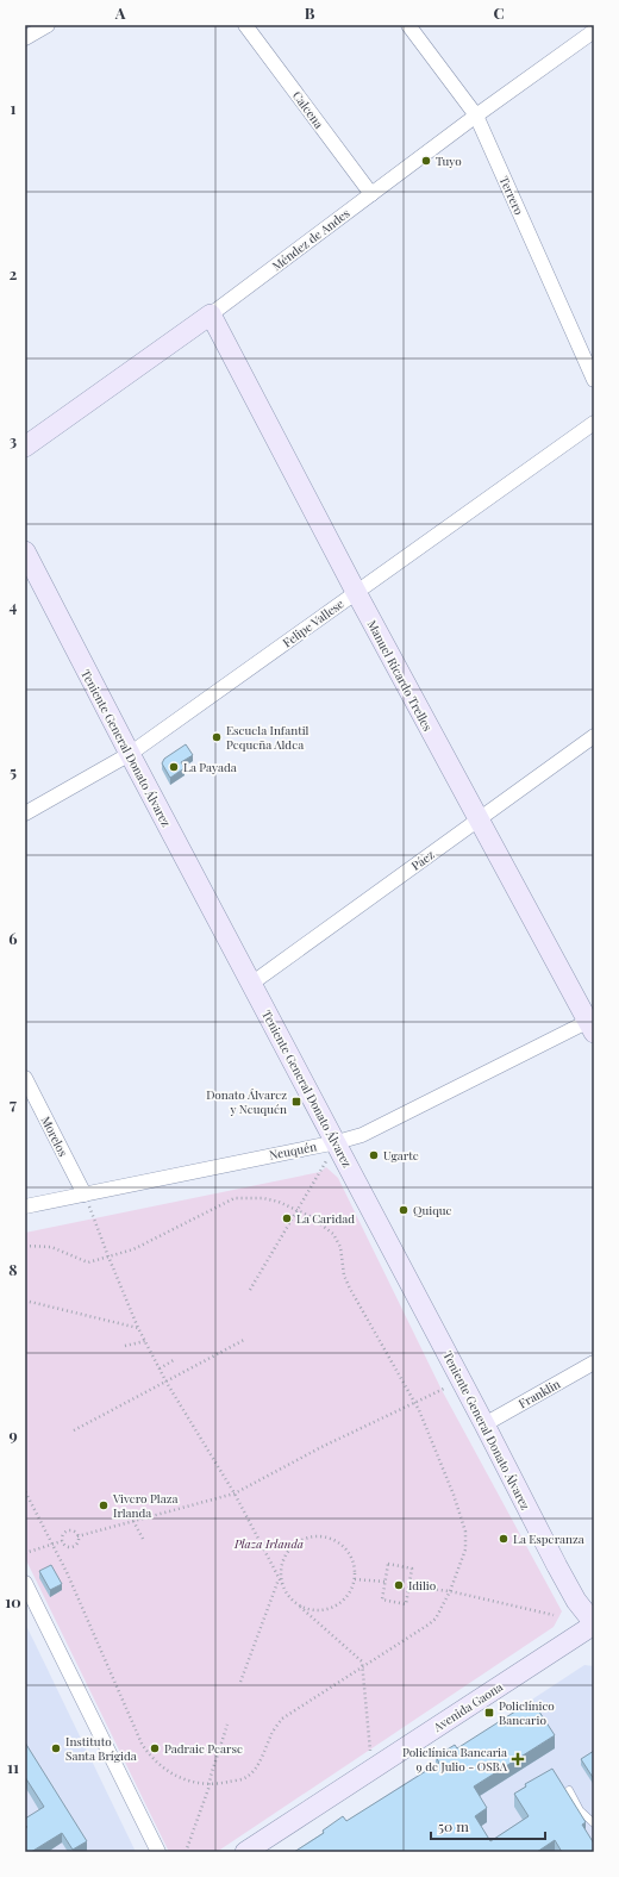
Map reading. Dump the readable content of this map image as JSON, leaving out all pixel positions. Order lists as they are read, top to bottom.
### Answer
{
  "streets": {
    "street": [
      "Calcena",
      "Terrero",
      "Méndez de Andes",
      "Felipe Vallese",
      "Manuel Ricardo Trelles",
      "Teniente General Donato Álvarez",
      "Páez",
      "Morelos",
      "Neuquén",
      "Franklin",
      "Avenida Gaona"
    ]
  },
  "crossings": [
    ["Calcena", "Méndez de Andes"],
    ["Terrero", "Méndez de Andes"],
    ["Méndez de Andes", "Manuel Ricardo Trelles"],
    ["Felipe Vallese", "Manuel Ricardo Trelles"],
    ["Felipe Vallese", "Teniente General Donato Álvarez"],
    ["Manuel Ricardo Trelles", "Páez"],
    ["Manuel Ricardo Trelles", "Neuquén"],
    ["Teniente General Donato Álvarez", "Páez"],
    ["Teniente General Donato Álvarez", "Neuquén"],
    ["Teniente General Donato Álvarez", "Franklin"],
    ["Teniente General Donato Álvarez", "Avenida Gaona"],
    ["Morelos", "Neuquén"]
  ],
  "parks": ["Plaza Irlanda"],
  "places": {
    "other": [
      "Tuyo",
      "Escuela Infantil Pequeña Aldea",
      "La Payada",
      "Ugarte",
      "Quique",
      "La Caridad",
      "Vivero Plaza Irlanda",
      "La Esperanza",
      "Idilio",
      "Instituto Santa Brígida",
      "Padraic Pearse"
    ],
    "transit": ["Donato Álvarez y Neuquén", "Policlínico Bancario"],
    "health": ["Policlínica Bancaria 9 de Julio - OSBA"]
  },
  "scale_bar": "50 m",
  "grid": {
    "columns": ["A", "B", "C"],
    "rows": [
      "1",
      "2",
      "3",
      "4",
      "5",
      "6",
      "7",
      "8",
      "9",
      "10",
      "11"
    ]
  }
}
